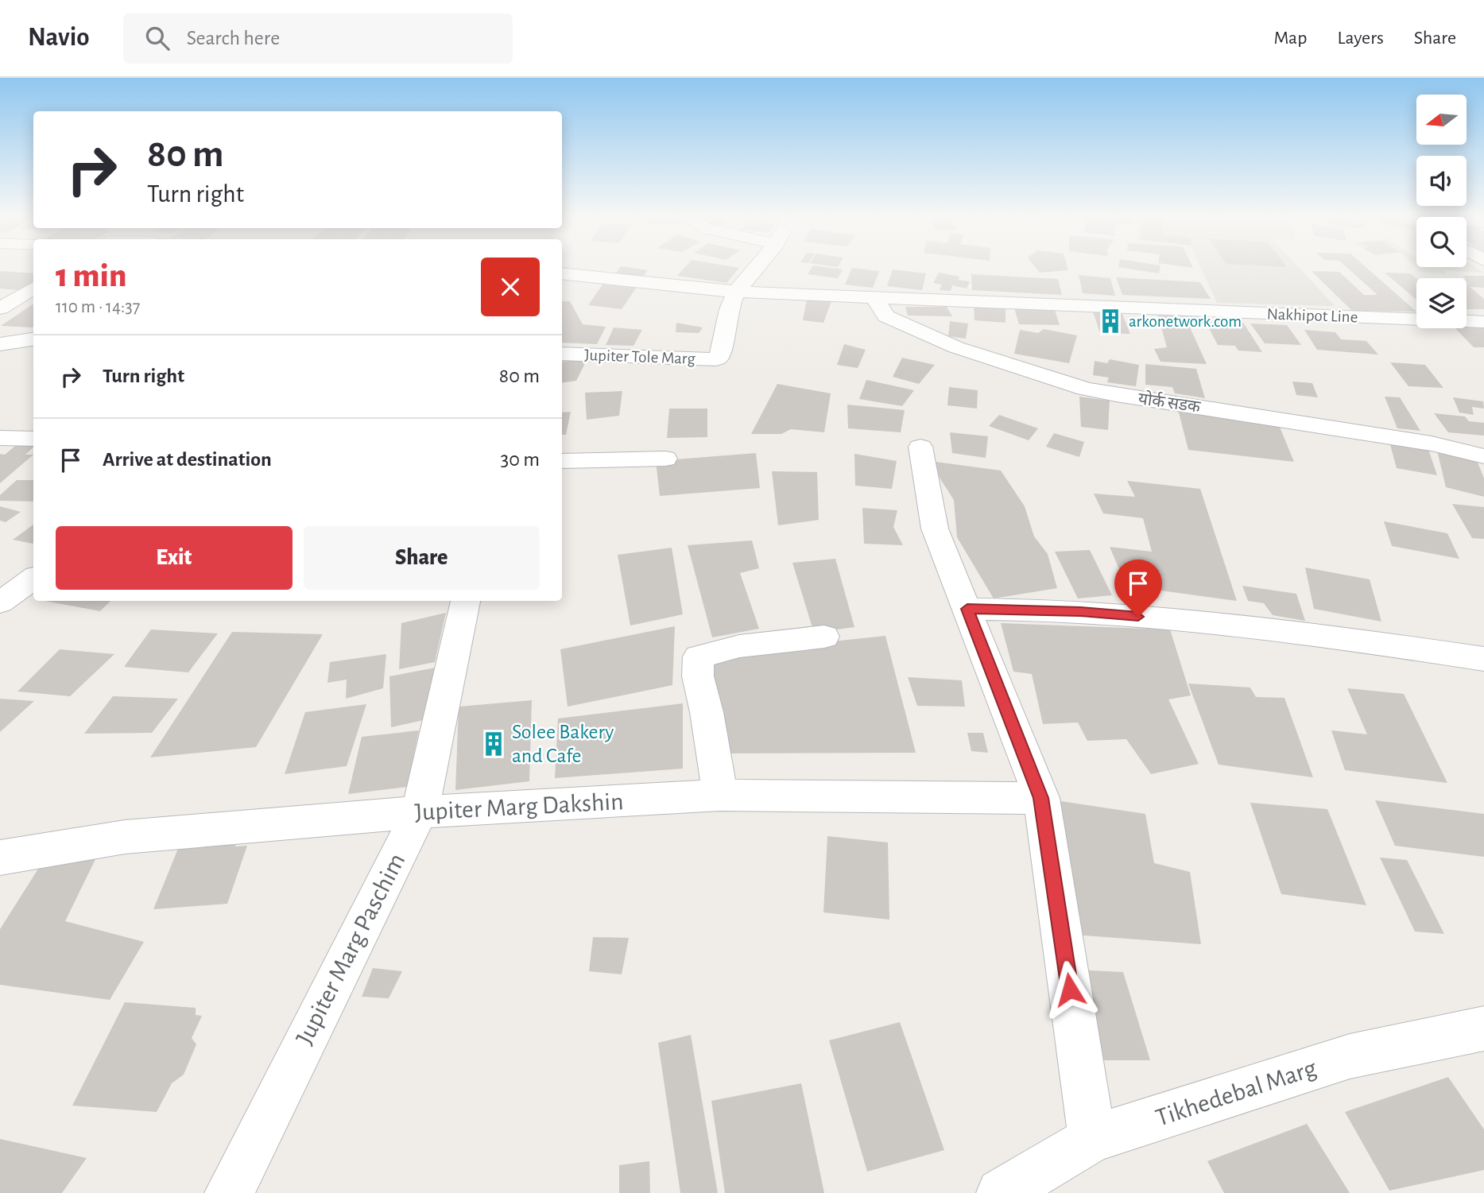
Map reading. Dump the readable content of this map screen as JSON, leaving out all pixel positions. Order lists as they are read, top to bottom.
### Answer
{
  "streets": {
    "street": [
      "Nakhipot Line",
      "Jupiter Tole Marg",
      "योर्क सडक",
      "Jupiter Marg Dakshin",
      "Jupiter Marg Paschim",
      "Tikhedebal Marg"
    ]
  },
  "crossings": [
    ["Nakhipot Line", "Jupiter Tole Marg"],
    ["Nakhipot Line", "योर्क सडक"],
    ["Jupiter Marg Dakshin", "Jupiter Marg Paschim"]
  ],
  "places": {
    "building": ["arkonetwork.com", "Solee Bakery and Cafe"]
  },
  "north": "left",
  "page": {
    "header": "Navio",
    "search": "Search here",
    "nav": ["Map", "Layers", "Share"],
    "turn": ["80 m", "Turn right"],
    "heading": ["1 min", "110 m · 14:37"],
    "list": [
      {
        "name": "Turn right",
        "value": "80 m"
      },
      {
        "name": "Arrive at destination",
        "value": "30 m"
      }
    ],
    "buttons": ["Exit", "Share"]
  }
}
